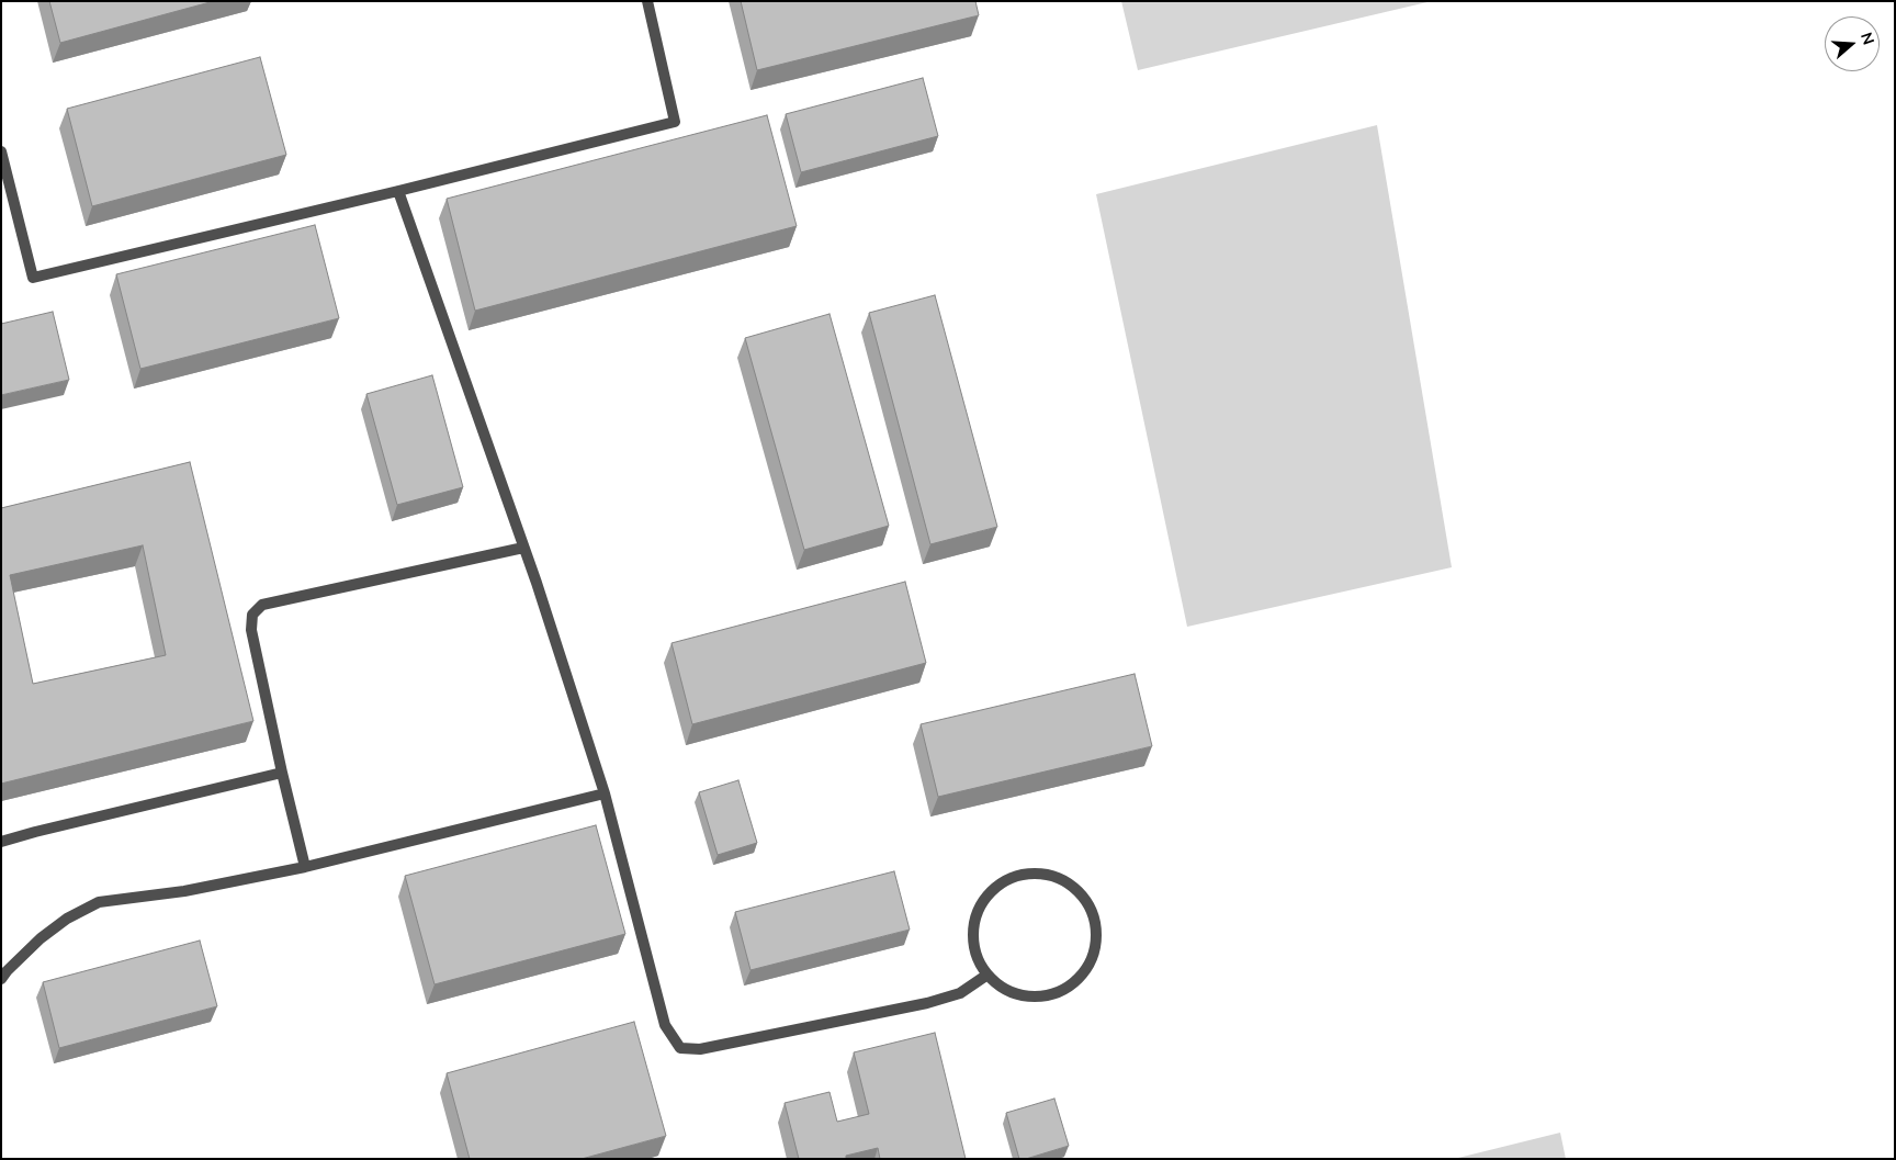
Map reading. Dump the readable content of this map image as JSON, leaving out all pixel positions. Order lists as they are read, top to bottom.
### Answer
{
  "north": "right"
}
